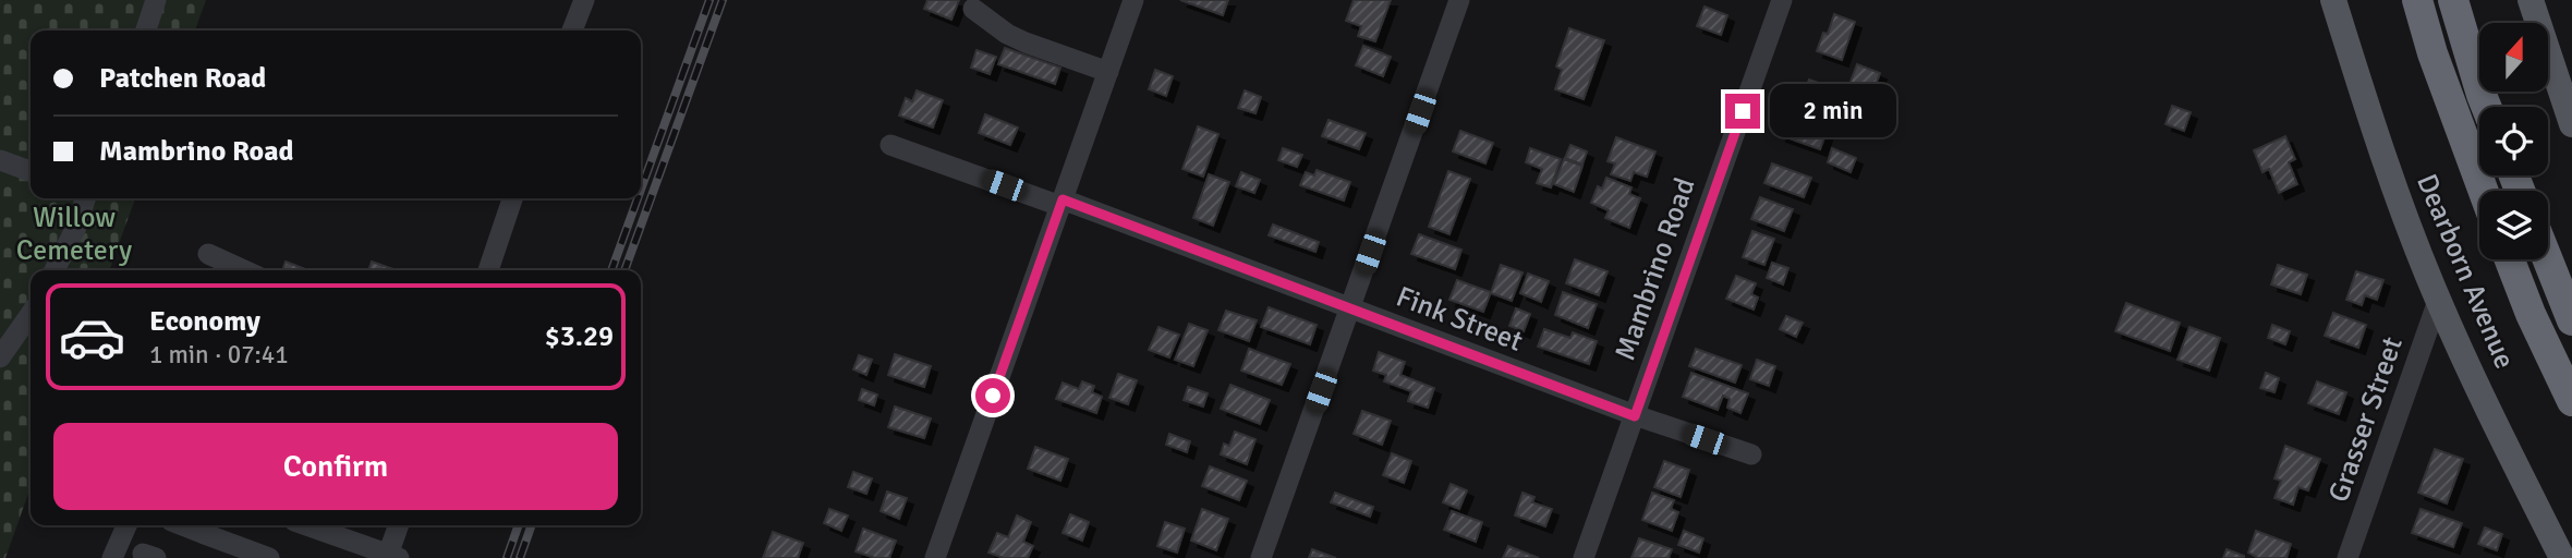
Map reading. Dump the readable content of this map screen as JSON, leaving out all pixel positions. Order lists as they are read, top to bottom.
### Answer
{
  "streets": {
    "main road": ["Dearborn Avenue"],
    "street": ["Mambrino Road", "Fink Street", "Grasser Street"]
  },
  "crossings": [
    ["Mambrino Road", "Fink Street"],
    ["Dearborn Avenue", "Grasser Street"]
  ],
  "parks": ["Willow Cemetery"],
  "north": "top",
  "page": {
    "banner": ["Patchen Road", "Mambrino Road"],
    "bubble": "2 min",
    "list": [
      {
        "name": "Economy",
        "note": "1 min · 07:41",
        "value": "$3.29"
      }
    ],
    "buttons": "Confirm"
  }
}
